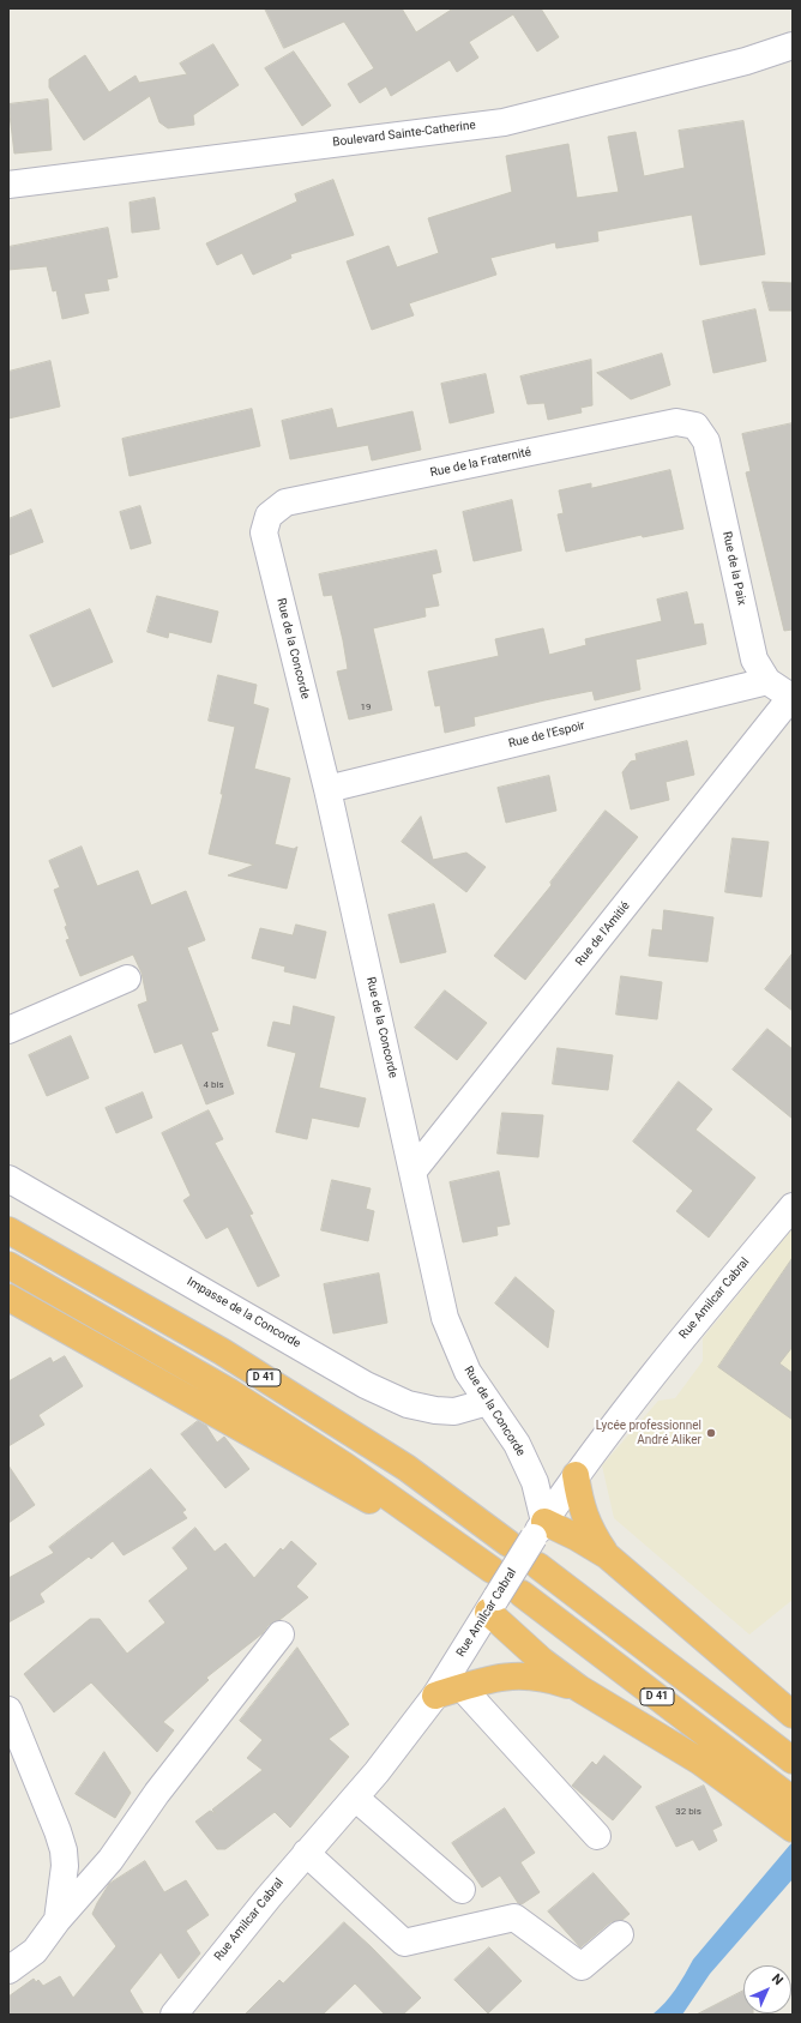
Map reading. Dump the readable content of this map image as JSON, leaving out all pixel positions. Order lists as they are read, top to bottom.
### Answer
{
  "streets": {
    "highway": ["D 41"],
    "street": [
      "Boulevard Sainte-Catherine",
      "Rue de la Fraternité",
      "Rue de la Paix",
      "Rue de la Concorde",
      "Rue de l'Espoir",
      "Rue de l'Amitié",
      "Rue Amilcar Cabral",
      "Impasse de la Concorde"
    ]
  },
  "crossings": [
    ["Rue de la Fraternité", "Rue de la Paix"],
    ["Rue de la Fraternité", "Rue de la Concorde"],
    ["Rue de la Paix", "Rue de l'Espoir"],
    ["Rue de la Paix", "Rue de l'Amitié"],
    ["Rue de la Concorde", "Rue de l'Espoir"],
    ["Rue de la Concorde", "Rue de l'Amitié"],
    ["Rue de la Concorde", "Rue Amilcar Cabral"],
    ["Rue de la Concorde", "Impasse de la Concorde"]
  ],
  "places": ["Lycée professionnel André Aliker"],
  "house_numbers": ["19", "4 bis", "32 bis"],
  "north": "top right"
}
